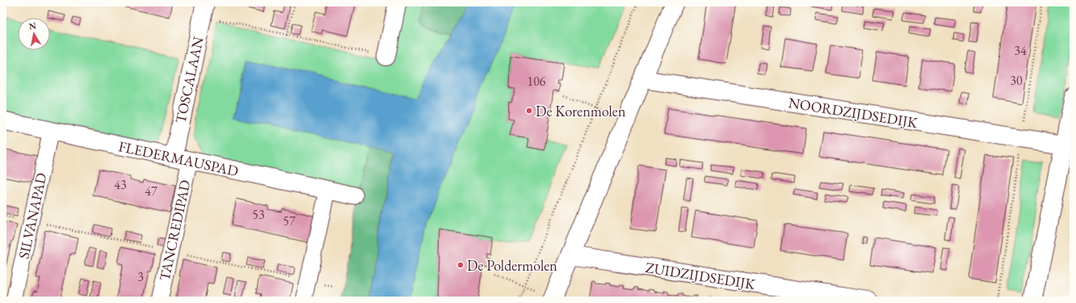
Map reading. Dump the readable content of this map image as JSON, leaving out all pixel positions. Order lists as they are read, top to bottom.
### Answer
{
  "streets": {
    "street": [
      "TOSCALAAN",
      "NOORDZIJDSEDIJK",
      "FLEDERMAUSPAD",
      "SILVANAPAD",
      "TANCREDIPAD",
      "ZUIDZIJDSEDIJK"
    ]
  },
  "crossings": [
    ["TOSCALAAN", "FLEDERMAUSPAD"],
    ["TOSCALAAN", "TANCREDIPAD"],
    ["FLEDERMAUSPAD", "SILVANAPAD"],
    ["FLEDERMAUSPAD", "TANCREDIPAD"]
  ],
  "places": ["De Korenmolen", "De Poldermolen"],
  "house_numbers": [
    "34",
    "30",
    "106",
    "43",
    "47",
    "53",
    "57",
    "3"
  ],
  "north": "top"
}
